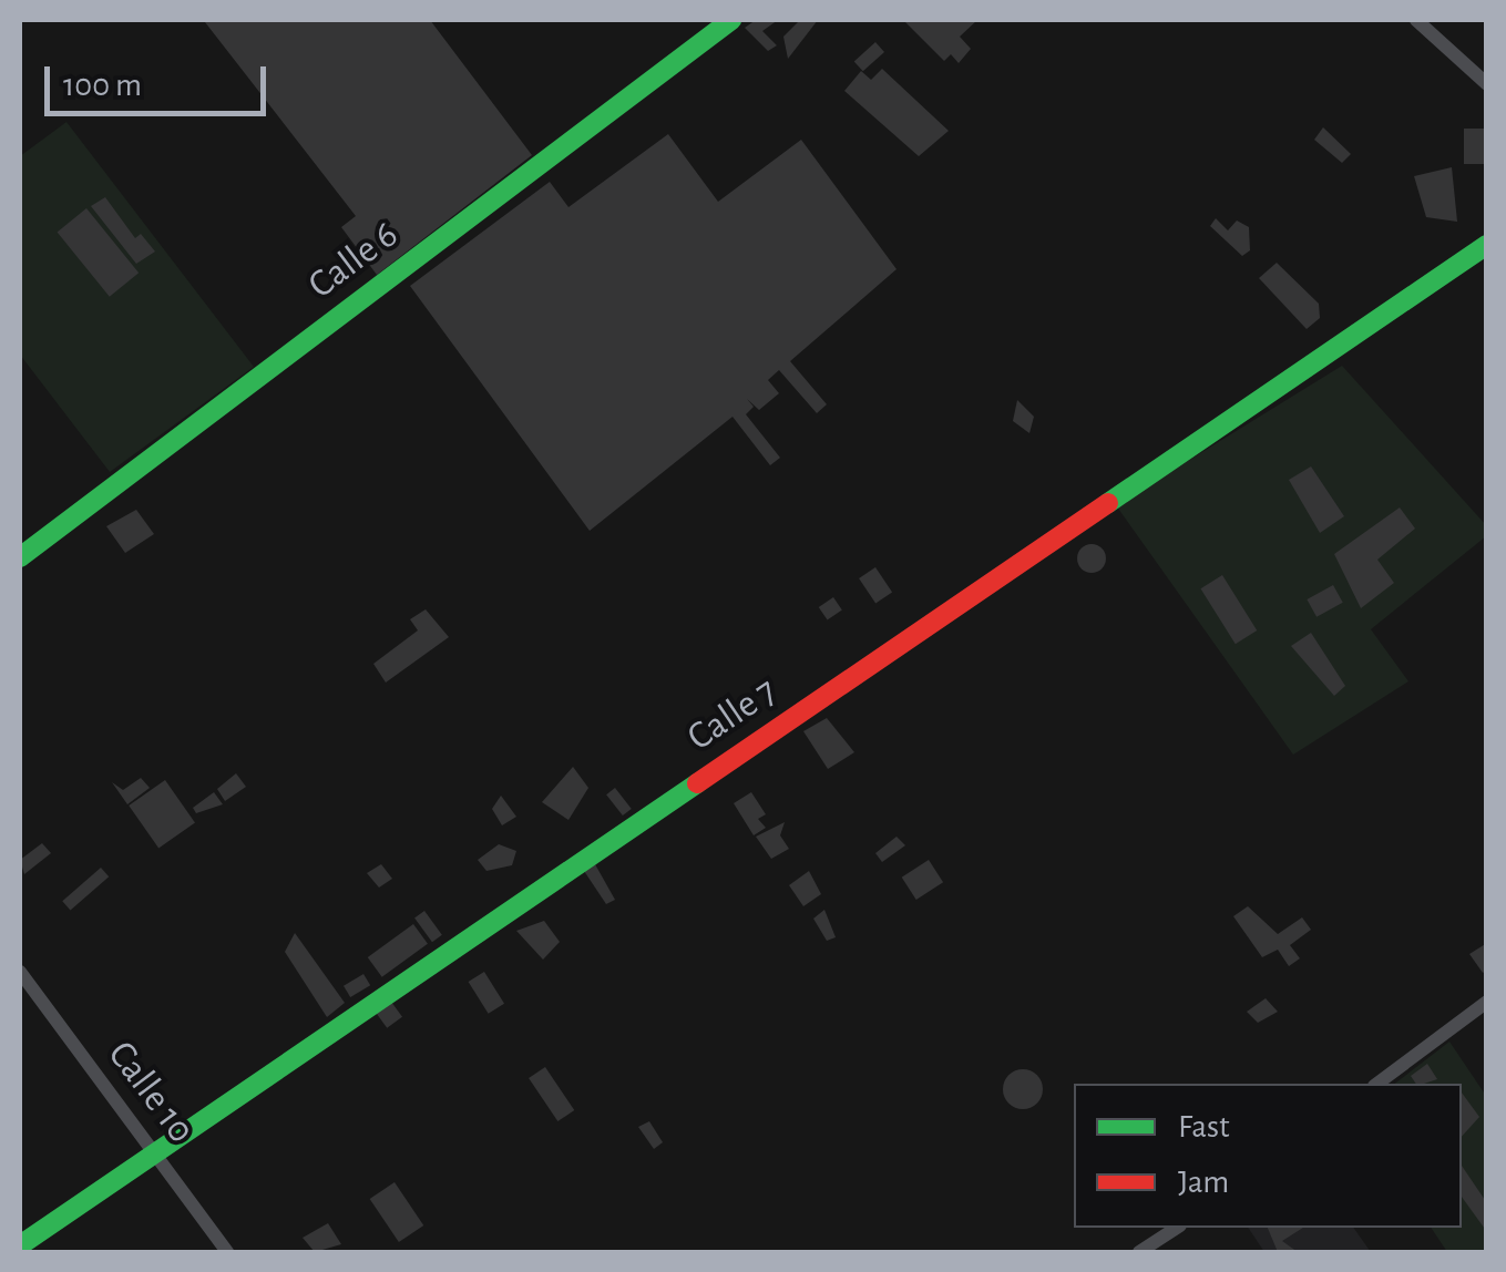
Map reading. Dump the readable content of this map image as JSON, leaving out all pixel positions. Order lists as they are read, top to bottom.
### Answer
{
  "streets": {
    "street": ["Calle 6", "Calle 7", "Calle 10"]
  },
  "crossings": [
    ["Calle 7", "Calle 10"]
  ],
  "legend": ["Fast", "Jam"],
  "scale_bar": "100 m"
}
